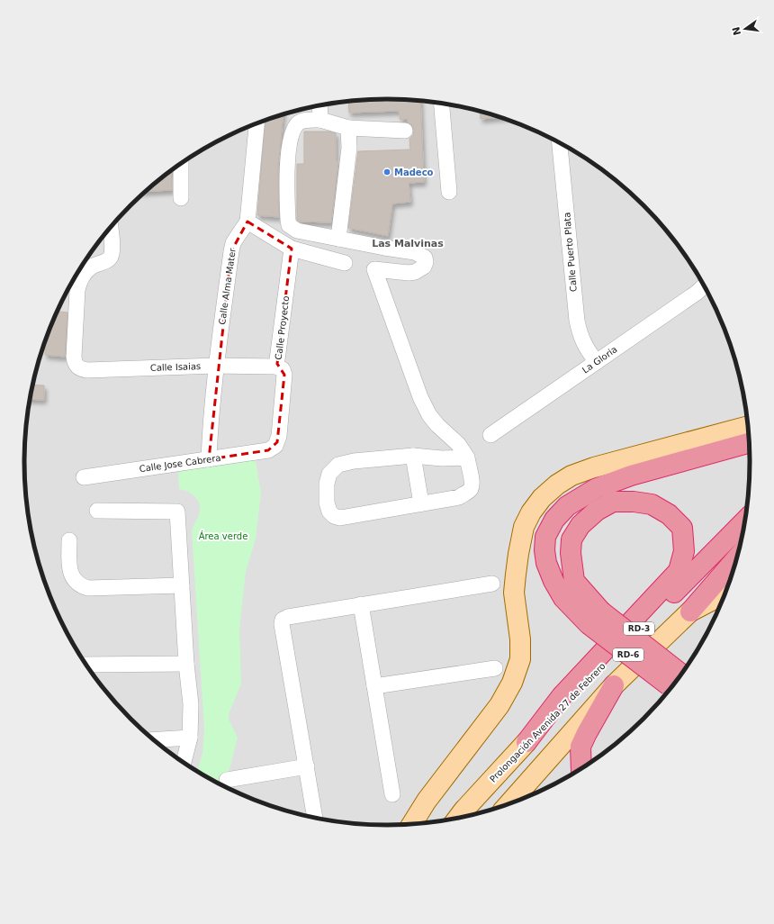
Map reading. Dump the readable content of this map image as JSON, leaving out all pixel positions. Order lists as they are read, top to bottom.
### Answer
{
  "streets": {
    "highway": ["RD-3", "RD-6", "Prolongación Avenida 27 de Febrero"],
    "street": [
      "Calle Puerto Plata",
      "Calle Alma Mater",
      "Calle Proyecto",
      "La Gloria",
      "Calle Isaias",
      "Calle Jose Cabrera"
    ]
  },
  "crossings": [
    ["Calle Puerto Plata", "La Gloria"],
    ["Calle Alma Mater", "Calle Isaias"],
    ["Calle Alma Mater", "Calle Jose Cabrera"],
    ["Calle Proyecto", "Calle Isaias"],
    ["Calle Proyecto", "Calle Jose Cabrera"]
  ],
  "districts": ["Las Malvinas"],
  "parks": ["Área verde"],
  "places": ["Madeco"],
  "north": "left"
}
